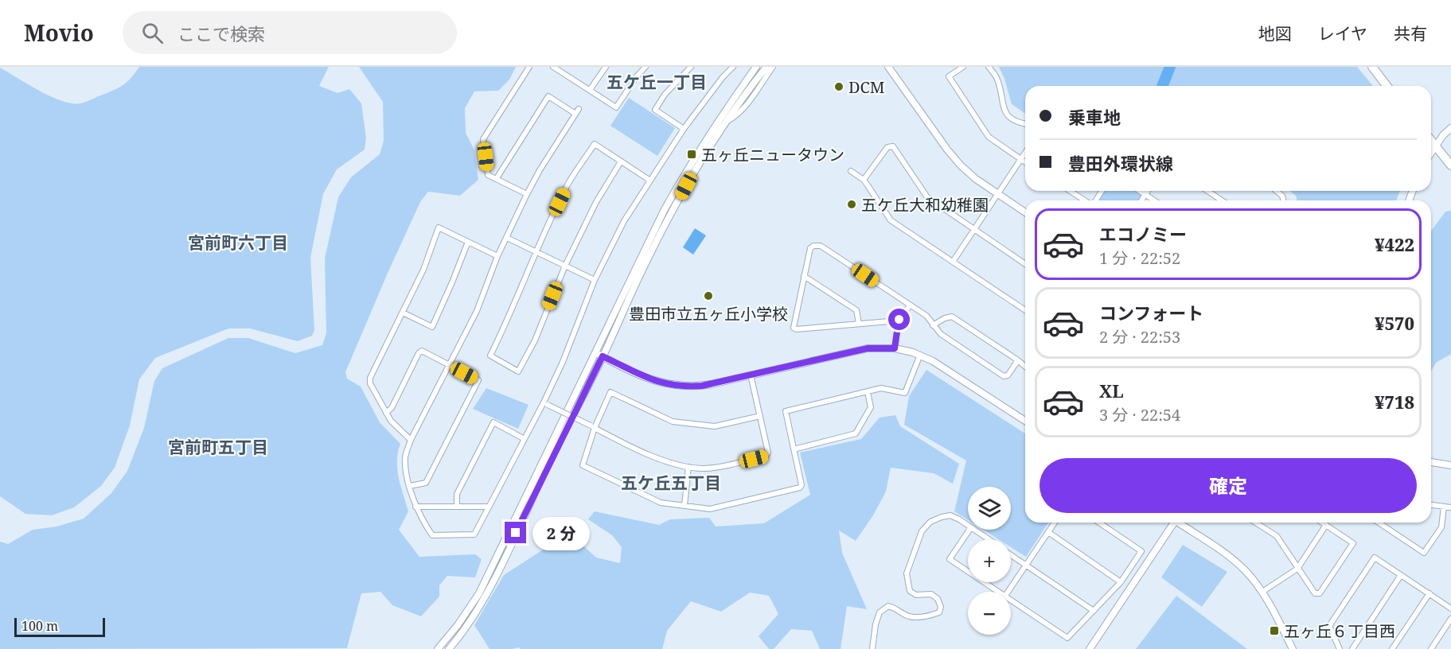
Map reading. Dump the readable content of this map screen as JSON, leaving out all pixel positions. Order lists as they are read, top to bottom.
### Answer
{
  "districts": [
    "五ケ丘一丁目",
    "宮前町六丁目",
    "宮前町五丁目",
    "五ケ丘五丁目"
  ],
  "places": {
    "other": ["DCM", "五ケ丘大和幼稚園", "豊田市立五ヶ丘小学校"],
    "transit": ["五ヶ丘ニュータウン", "五ヶ丘６丁目西"]
  },
  "scale_bar": "100 m",
  "page": {
    "header": "Movio",
    "search": "ここで検索",
    "nav": ["地図", "レイヤ", "共有"],
    "banner": ["乗車地", "豊田外環状線"],
    "list": [
      {
        "name": "エコノミー",
        "note": "1 分 · 22:52",
        "value": "¥422"
      },
      {
        "name": "コンフォート",
        "note": "2 分 · 22:53",
        "value": "¥570"
      },
      {
        "name": "XL",
        "note": "3 分 · 22:54",
        "value": "¥718"
      }
    ],
    "buttons": "確定",
    "map_buttons": ["+", "−"],
    "bubble": "2 分",
    "scale": "100 m"
  }
}
